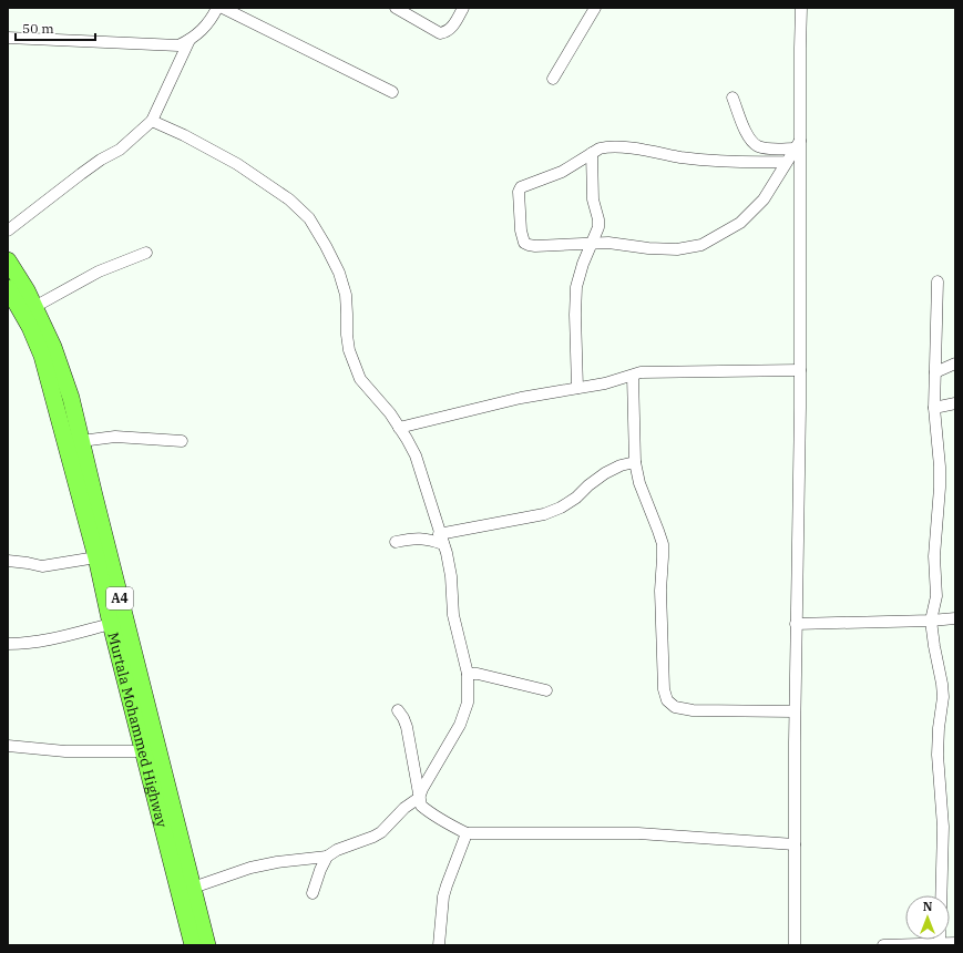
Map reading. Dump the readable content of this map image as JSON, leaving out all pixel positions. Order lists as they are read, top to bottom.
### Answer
{
  "streets": {
    "highway": ["A4", "Murtala Mohammed Highway"]
  },
  "scale_bar": "50 m",
  "north": "top"
}
